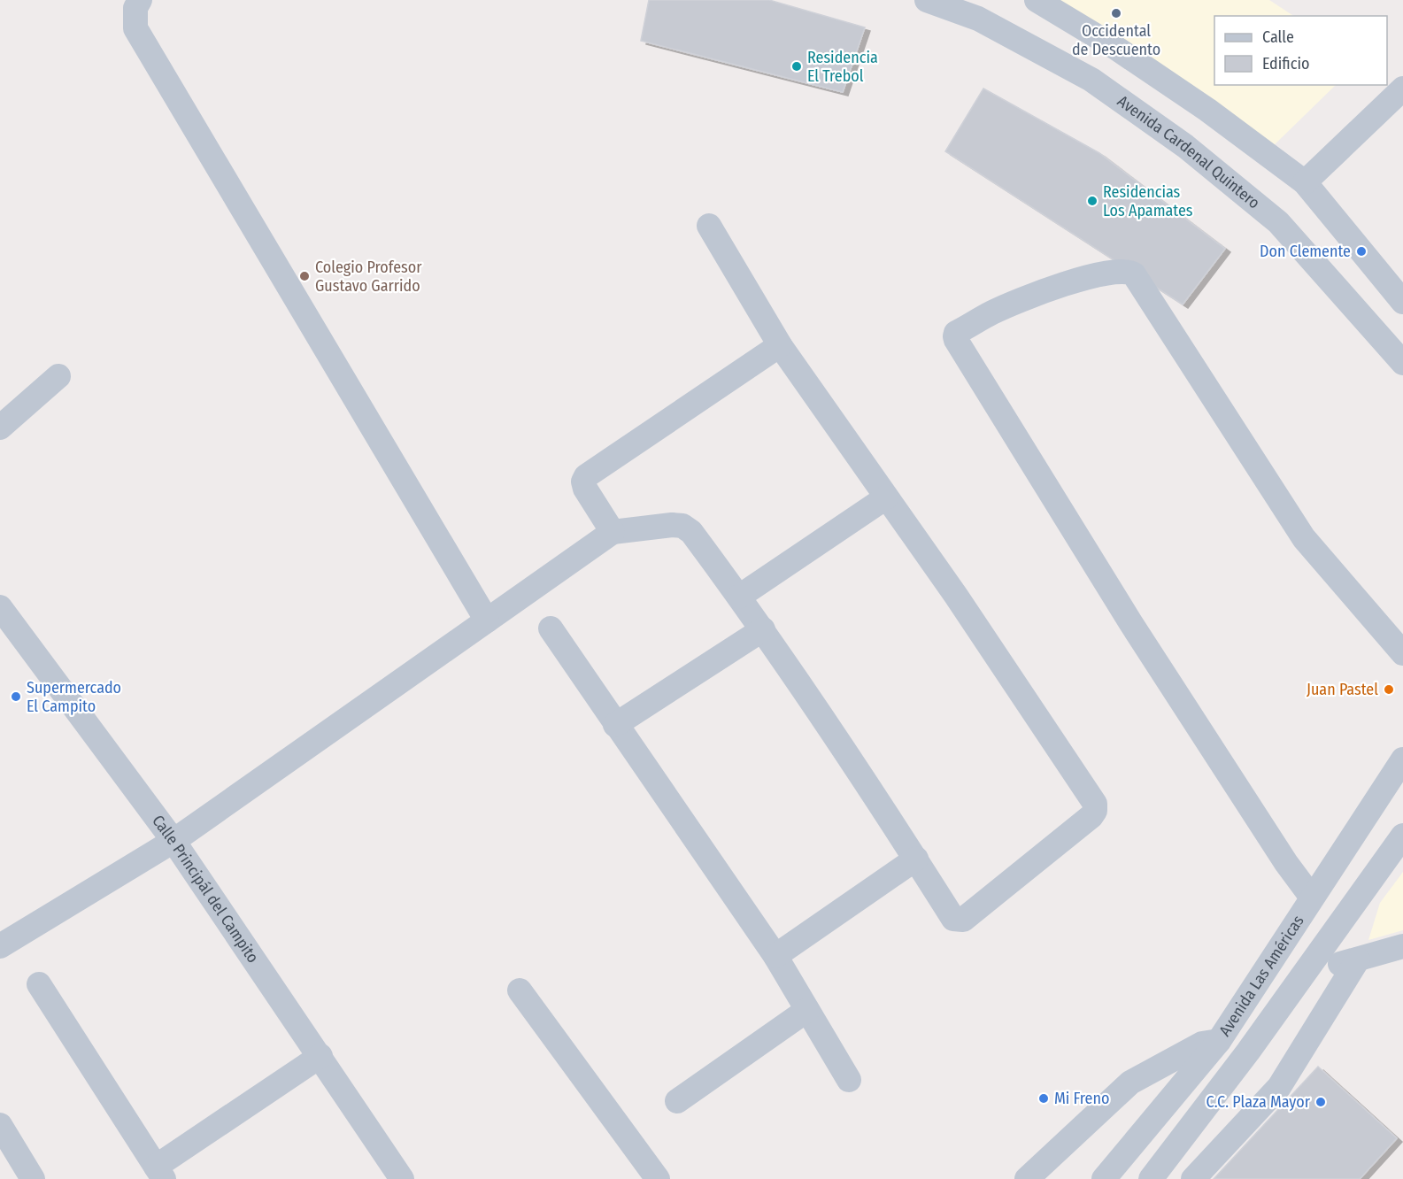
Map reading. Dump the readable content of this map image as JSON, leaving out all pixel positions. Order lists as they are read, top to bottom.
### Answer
{
  "streets": {
    "street": ["Avenida Cardenal Quintero", "Calle Principál del Campito", "Avenida Las Américas"]
  },
  "places": [
    "Occidental de Descuento",
    "Residencia El Trebol",
    "Residencias Los Apamates",
    "Don Clemente",
    "Colegio Profesor Gustavo Garrido",
    "Juan Pastel",
    "Supermercado El Campito",
    "Mi Freno",
    "C.C. Plaza Mayor"
  ],
  "legend": ["Calle", "Edificio"]
}
